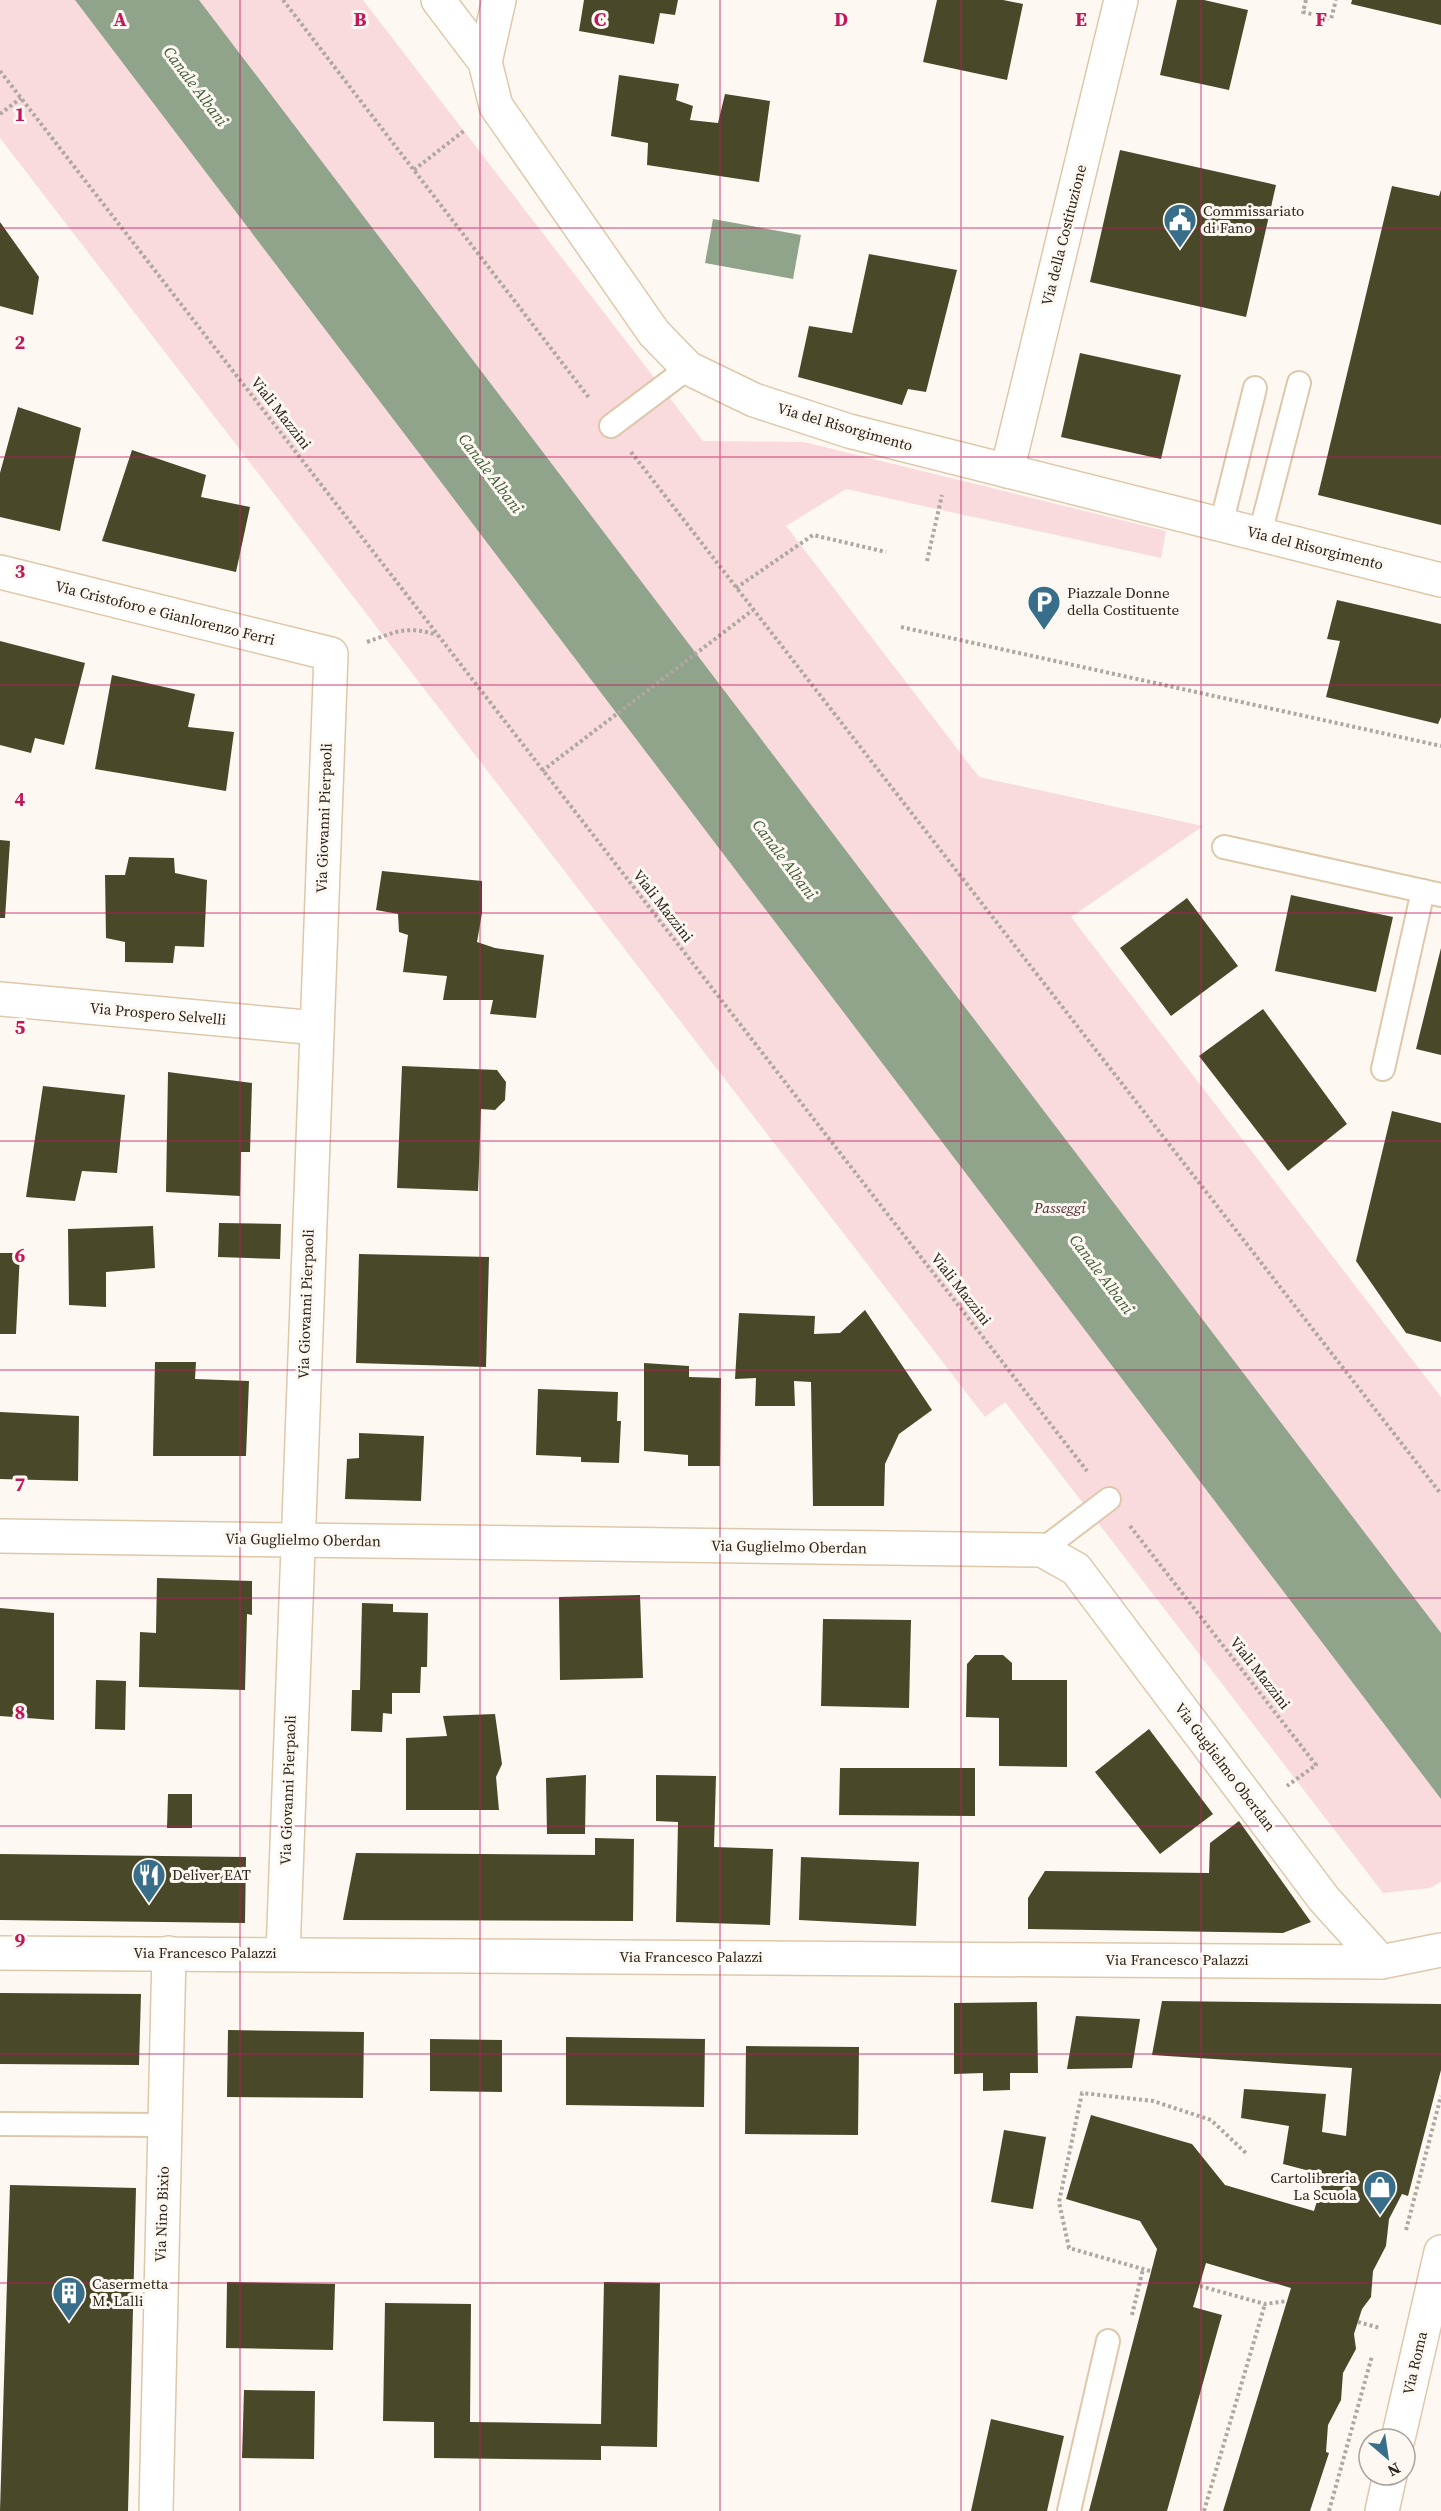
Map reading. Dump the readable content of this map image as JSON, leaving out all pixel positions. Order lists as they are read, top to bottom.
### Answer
{
  "streets": {
    "street": [
      "Via della Costituzione",
      "Via del Risorgimento",
      "Via Cristoforo e Gianlorenzo Ferri",
      "Via Giovanni Pierpaoli",
      "Via Prospero Selvelli",
      "Via Guglielmo Oberdan",
      "Via Francesco Palazzi",
      "Via Nino Bixio",
      "Via Roma"
    ],
    "path": ["Viali Mazzini"]
  },
  "crossings": [
    ["Via della Costituzione", "Via del Risorgimento"],
    ["Viali Mazzini", "Via Guglielmo Oberdan"],
    ["Via Cristoforo e Gianlorenzo Ferri", "Via Giovanni Pierpaoli"],
    ["Via Giovanni Pierpaoli", "Via Prospero Selvelli"],
    ["Via Giovanni Pierpaoli", "Via Guglielmo Oberdan"],
    ["Via Giovanni Pierpaoli", "Via Francesco Palazzi"],
    ["Via Guglielmo Oberdan", "Via Francesco Palazzi"],
    ["Via Francesco Palazzi", "Via Nino Bixio"]
  ],
  "water": ["Canale Albani"],
  "parks": ["Passeggi"],
  "places": {
    "public building": ["Commissariato di Fano"],
    "parking": ["Piazzale Donne della Costituente"],
    "restaurant": ["Deliver EAT"],
    "shop": ["Cartolibreria La Scuola"],
    "building": ["Casermetta M. Lalli"]
  },
  "north": "bottom right",
  "grid": {
    "columns": [
      "A",
      "B",
      "C",
      "D",
      "E",
      "F"
    ],
    "rows": [
      "1",
      "2",
      "3",
      "4",
      "5",
      "6",
      "7",
      "8",
      "9"
    ]
  }
}
